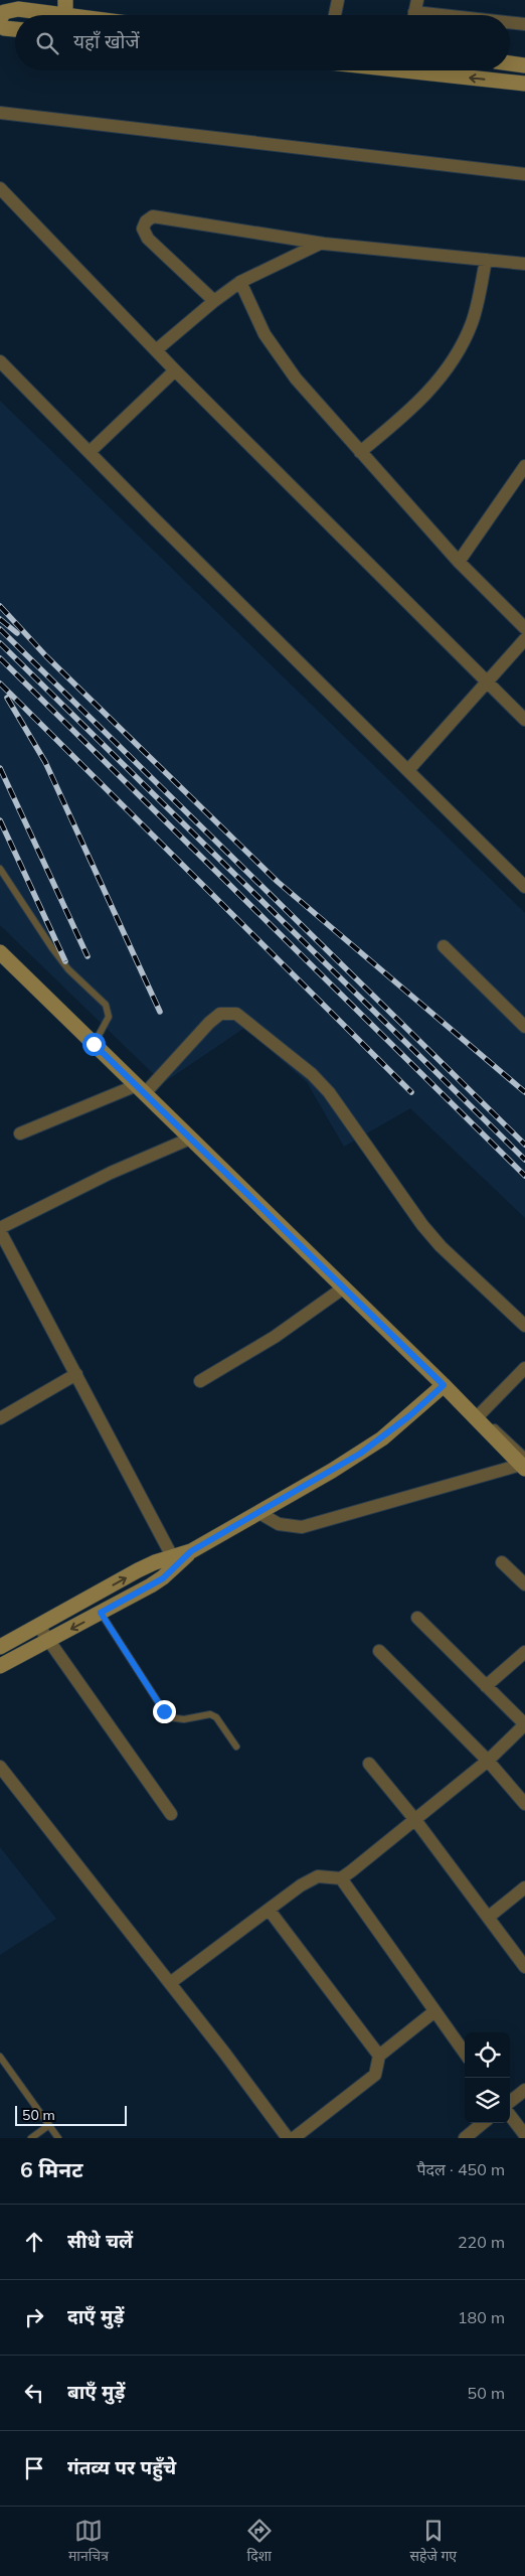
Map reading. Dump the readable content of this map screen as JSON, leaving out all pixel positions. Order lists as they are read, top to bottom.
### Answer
{
  "scale_bar": "50 m",
  "page": {
    "search": "यहाँ खोजें",
    "scale": "50 m",
    "heading": ["6 मिनट", "पैदल · 450 m"],
    "list": [
      ["सीधे चलें", "220 m"],
      ["दाएँ मुड़ें", "180 m"],
      ["बाएँ मुड़ें", "50 m"],
      "गंतव्य पर पहुँचे"
    ],
    "nav": ["मानचित्र", "दिशा", "सहेजे गए"]
  }
}
